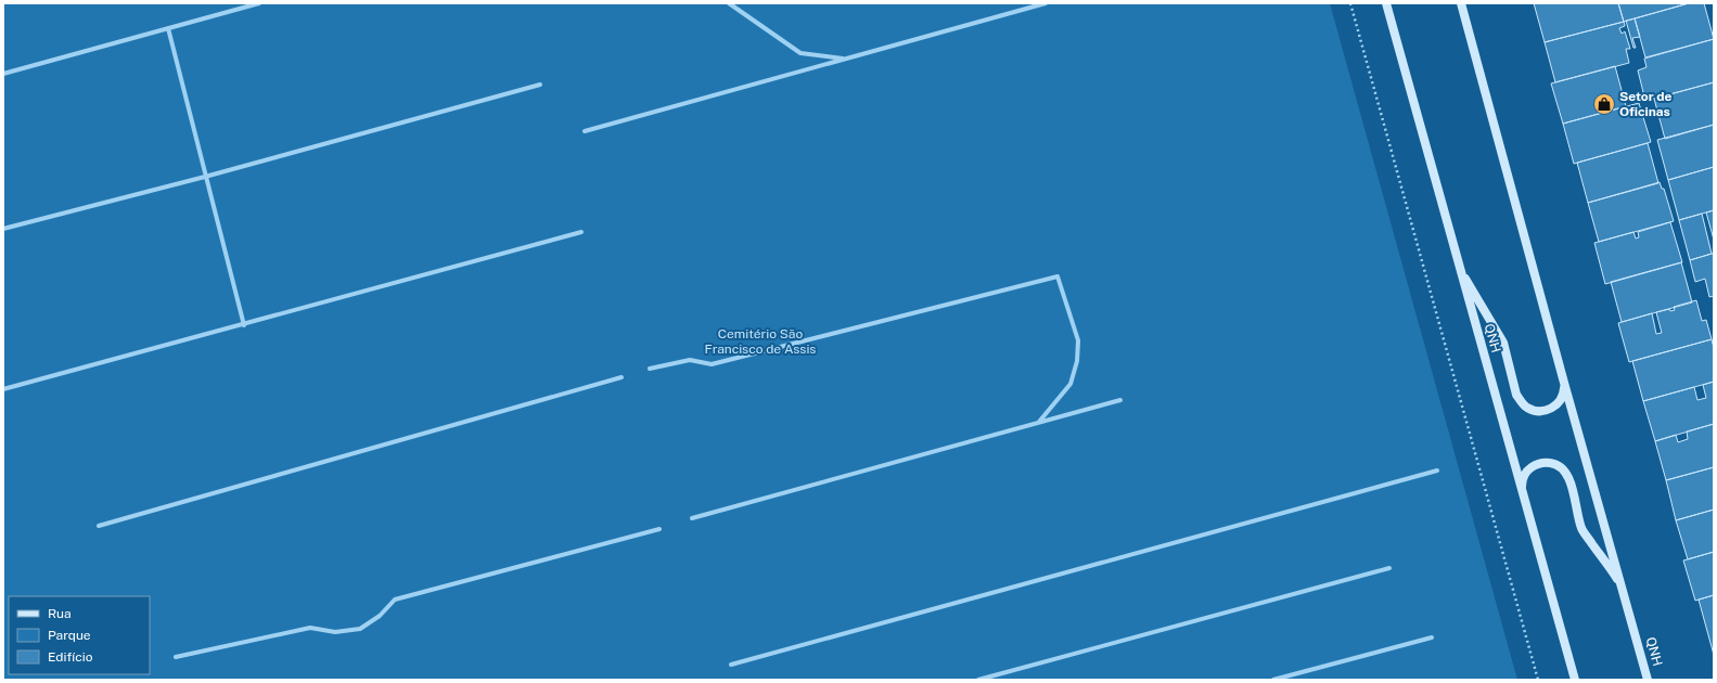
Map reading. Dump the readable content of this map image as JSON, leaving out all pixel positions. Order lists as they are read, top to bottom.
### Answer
{
  "streets": {
    "street": ["QNH"]
  },
  "parks": ["Cemitério São Francisco de Assis"],
  "places": {
    "shop": ["Setor de Oficinas"]
  },
  "legend": ["Rua", "Parque", "Edifício"]
}
